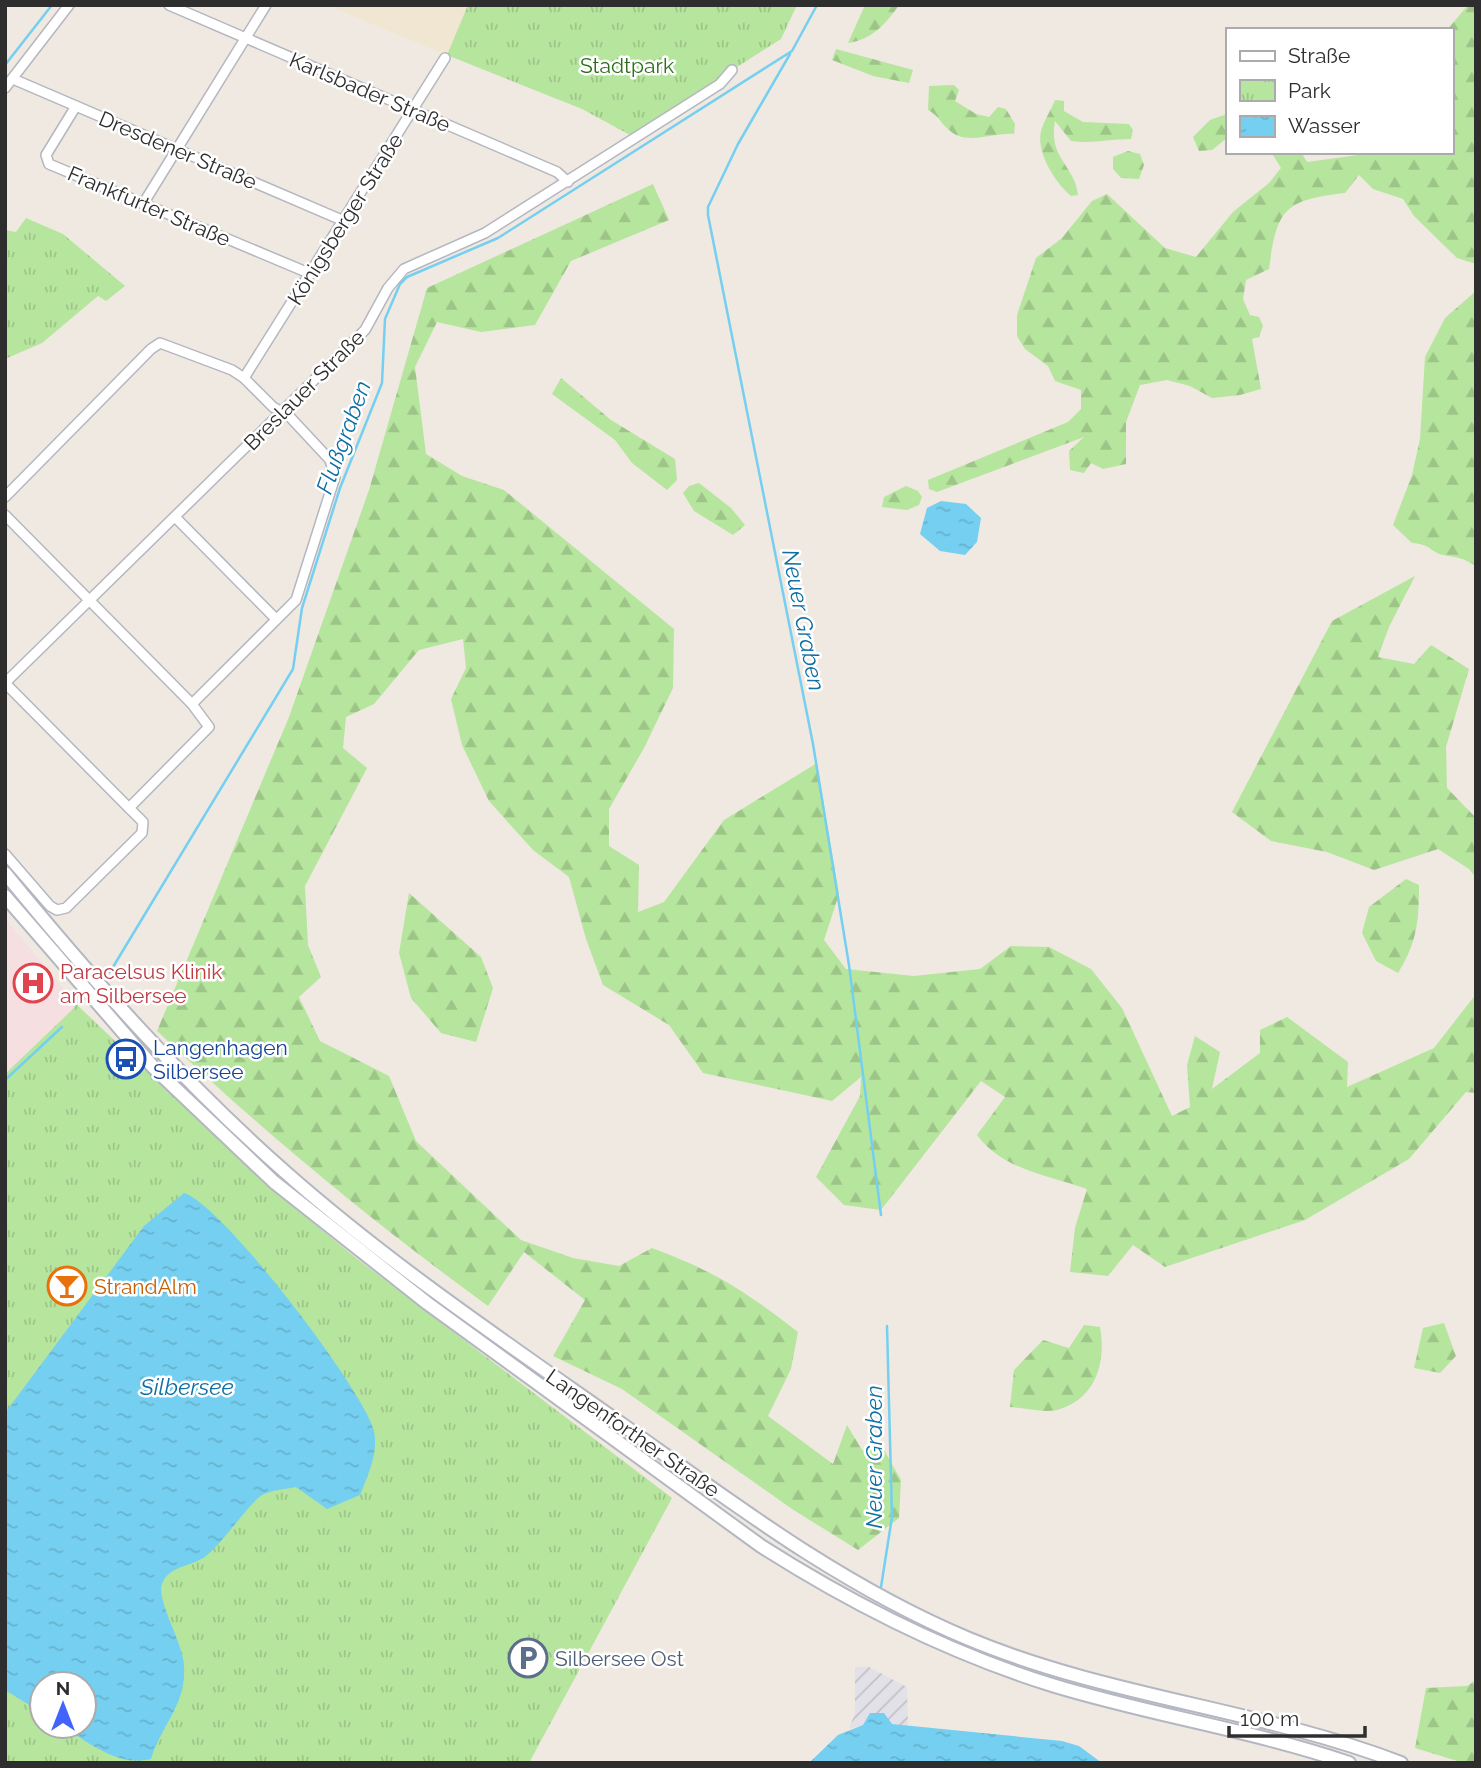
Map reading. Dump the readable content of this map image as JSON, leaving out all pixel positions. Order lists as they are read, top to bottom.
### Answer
{
  "streets": {
    "main road": ["Langenforther Straße"],
    "street": [
      "Karlsbader Straße",
      "Dresdener Straße",
      "Frankfurter Straße",
      "Königsberger Straße",
      "Breslauer Straße"
    ]
  },
  "crossings": [
    ["Karlsbader Straße", "Königsberger Straße"],
    ["Karlsbader Straße", "Breslauer Straße"],
    ["Dresdener Straße", "Frankfurter Straße"],
    ["Dresdener Straße", "Königsberger Straße"],
    ["Frankfurter Straße", "Königsberger Straße"]
  ],
  "water": ["Flußgraben", "Neuer Graben", "Silbersee"],
  "parks": ["Stadtpark"],
  "places": {
    "hospital": ["Paracelsus Klinik am Silbersee"],
    "bus stop": ["Langenhagen Silbersee"],
    "bar": ["StrandAlm"],
    "parking": ["Silbersee Ost"]
  },
  "legend": ["Straße", "Park", "Wasser"],
  "scale_bar": "100 m",
  "north": "top"
}
